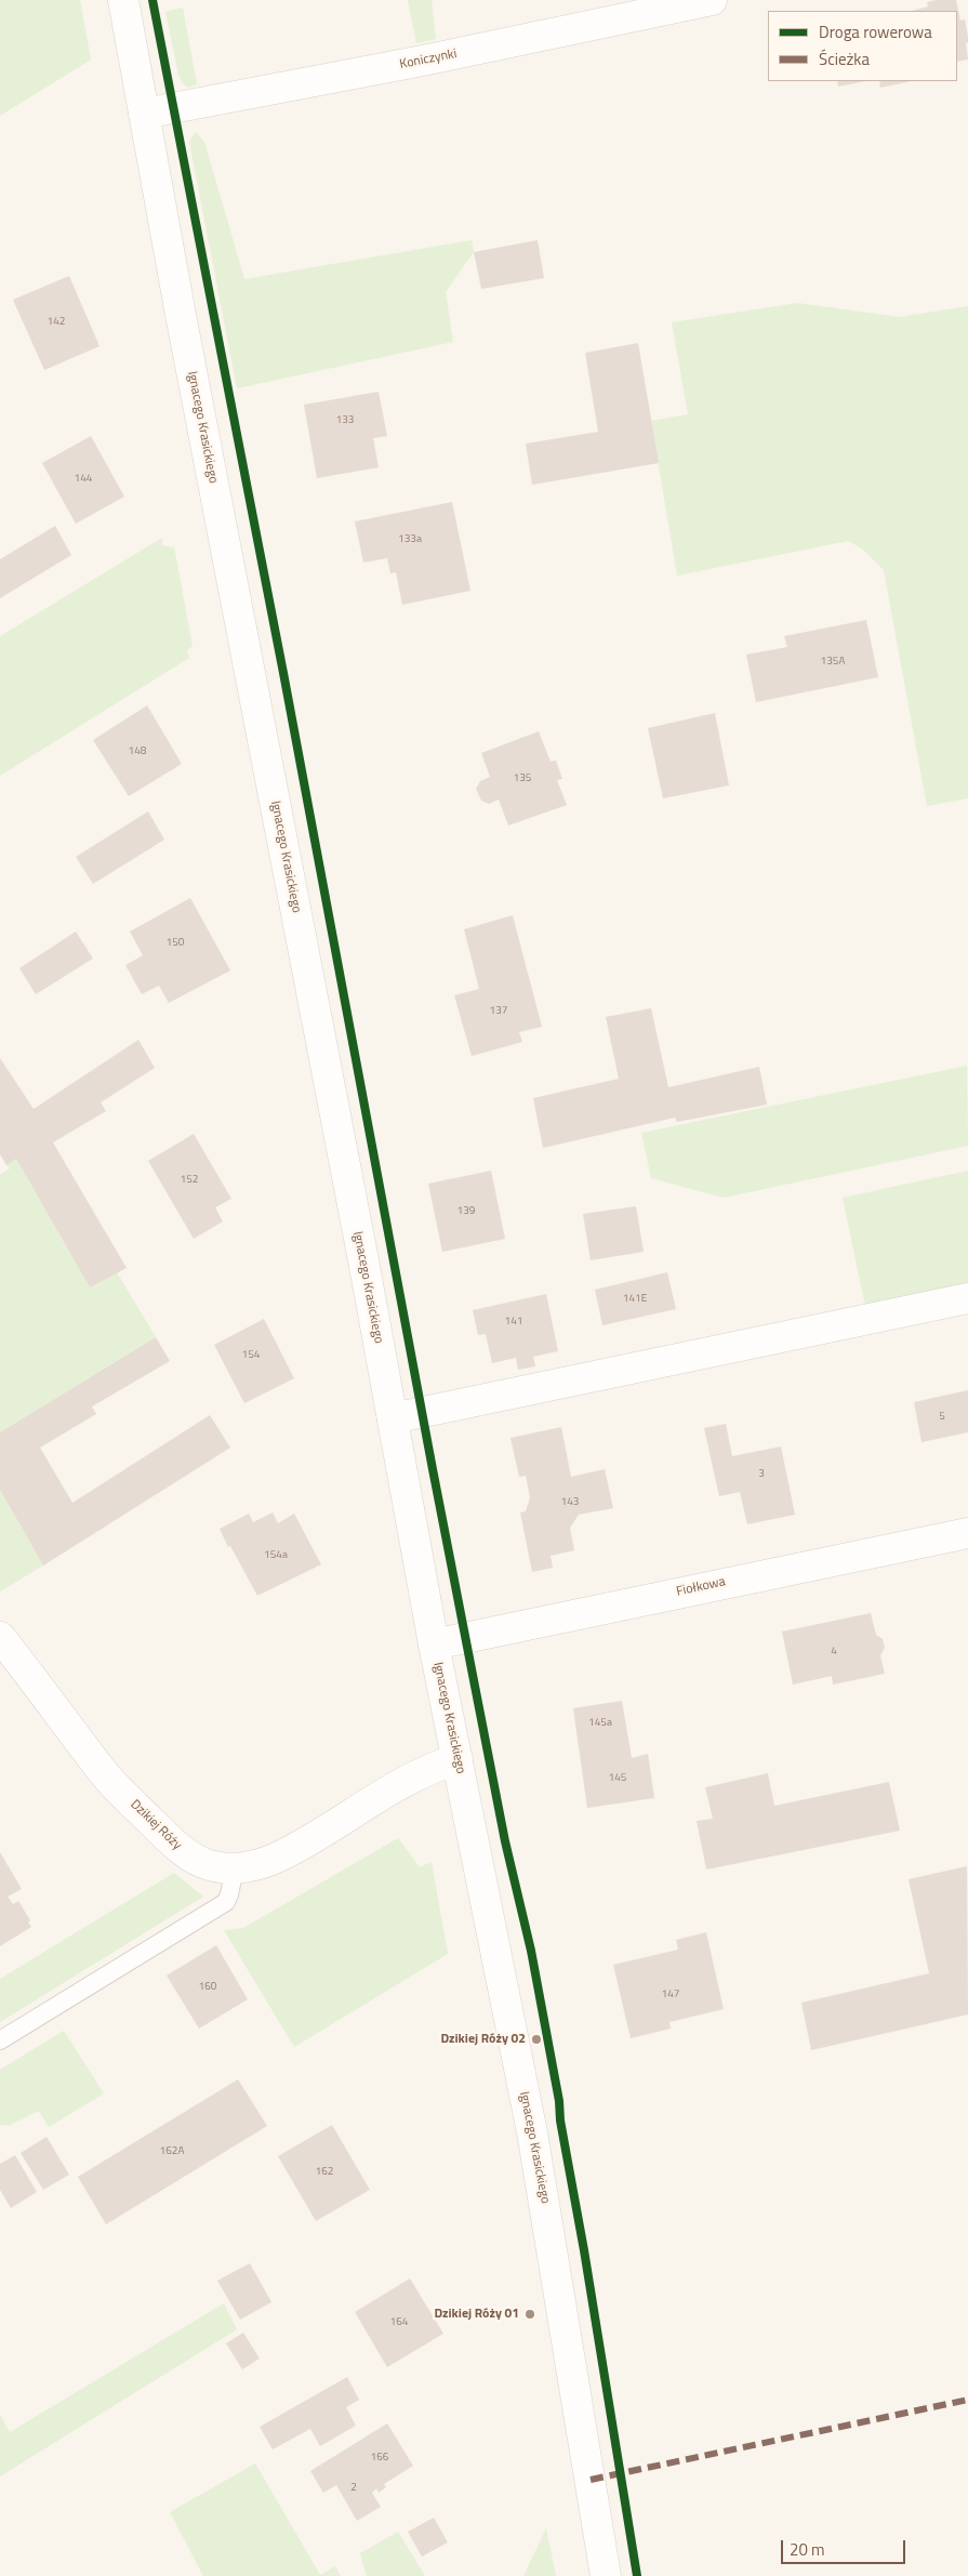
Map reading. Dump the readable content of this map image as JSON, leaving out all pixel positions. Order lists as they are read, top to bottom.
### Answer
{
  "streets": {
    "street": [
      "Koniczynki",
      "Ignacego Krasickiego",
      "Fiołkowa",
      "Dzikiej Róży"
    ]
  },
  "crossings": [
    ["Koniczynki", "Ignacego Krasickiego"],
    ["Ignacego Krasickiego", "Fiołkowa"],
    ["Ignacego Krasickiego", "Dzikiej Róży"]
  ],
  "places": ["Dzikiej Róży 02", "Dzikiej Róży 01"],
  "house_numbers": [
    "142",
    "133",
    "144",
    "133a",
    "135A",
    "148",
    "135",
    "150",
    "137",
    "152",
    "139",
    "141E",
    "141",
    "154",
    "5",
    "3",
    "143",
    "154a",
    "4",
    "145a",
    "145",
    "160",
    "147",
    "162A",
    "162",
    "164",
    "166",
    "2"
  ],
  "legend": ["Droga rowerowa", "Ścieżka"],
  "scale_bar": "20 m"
}
